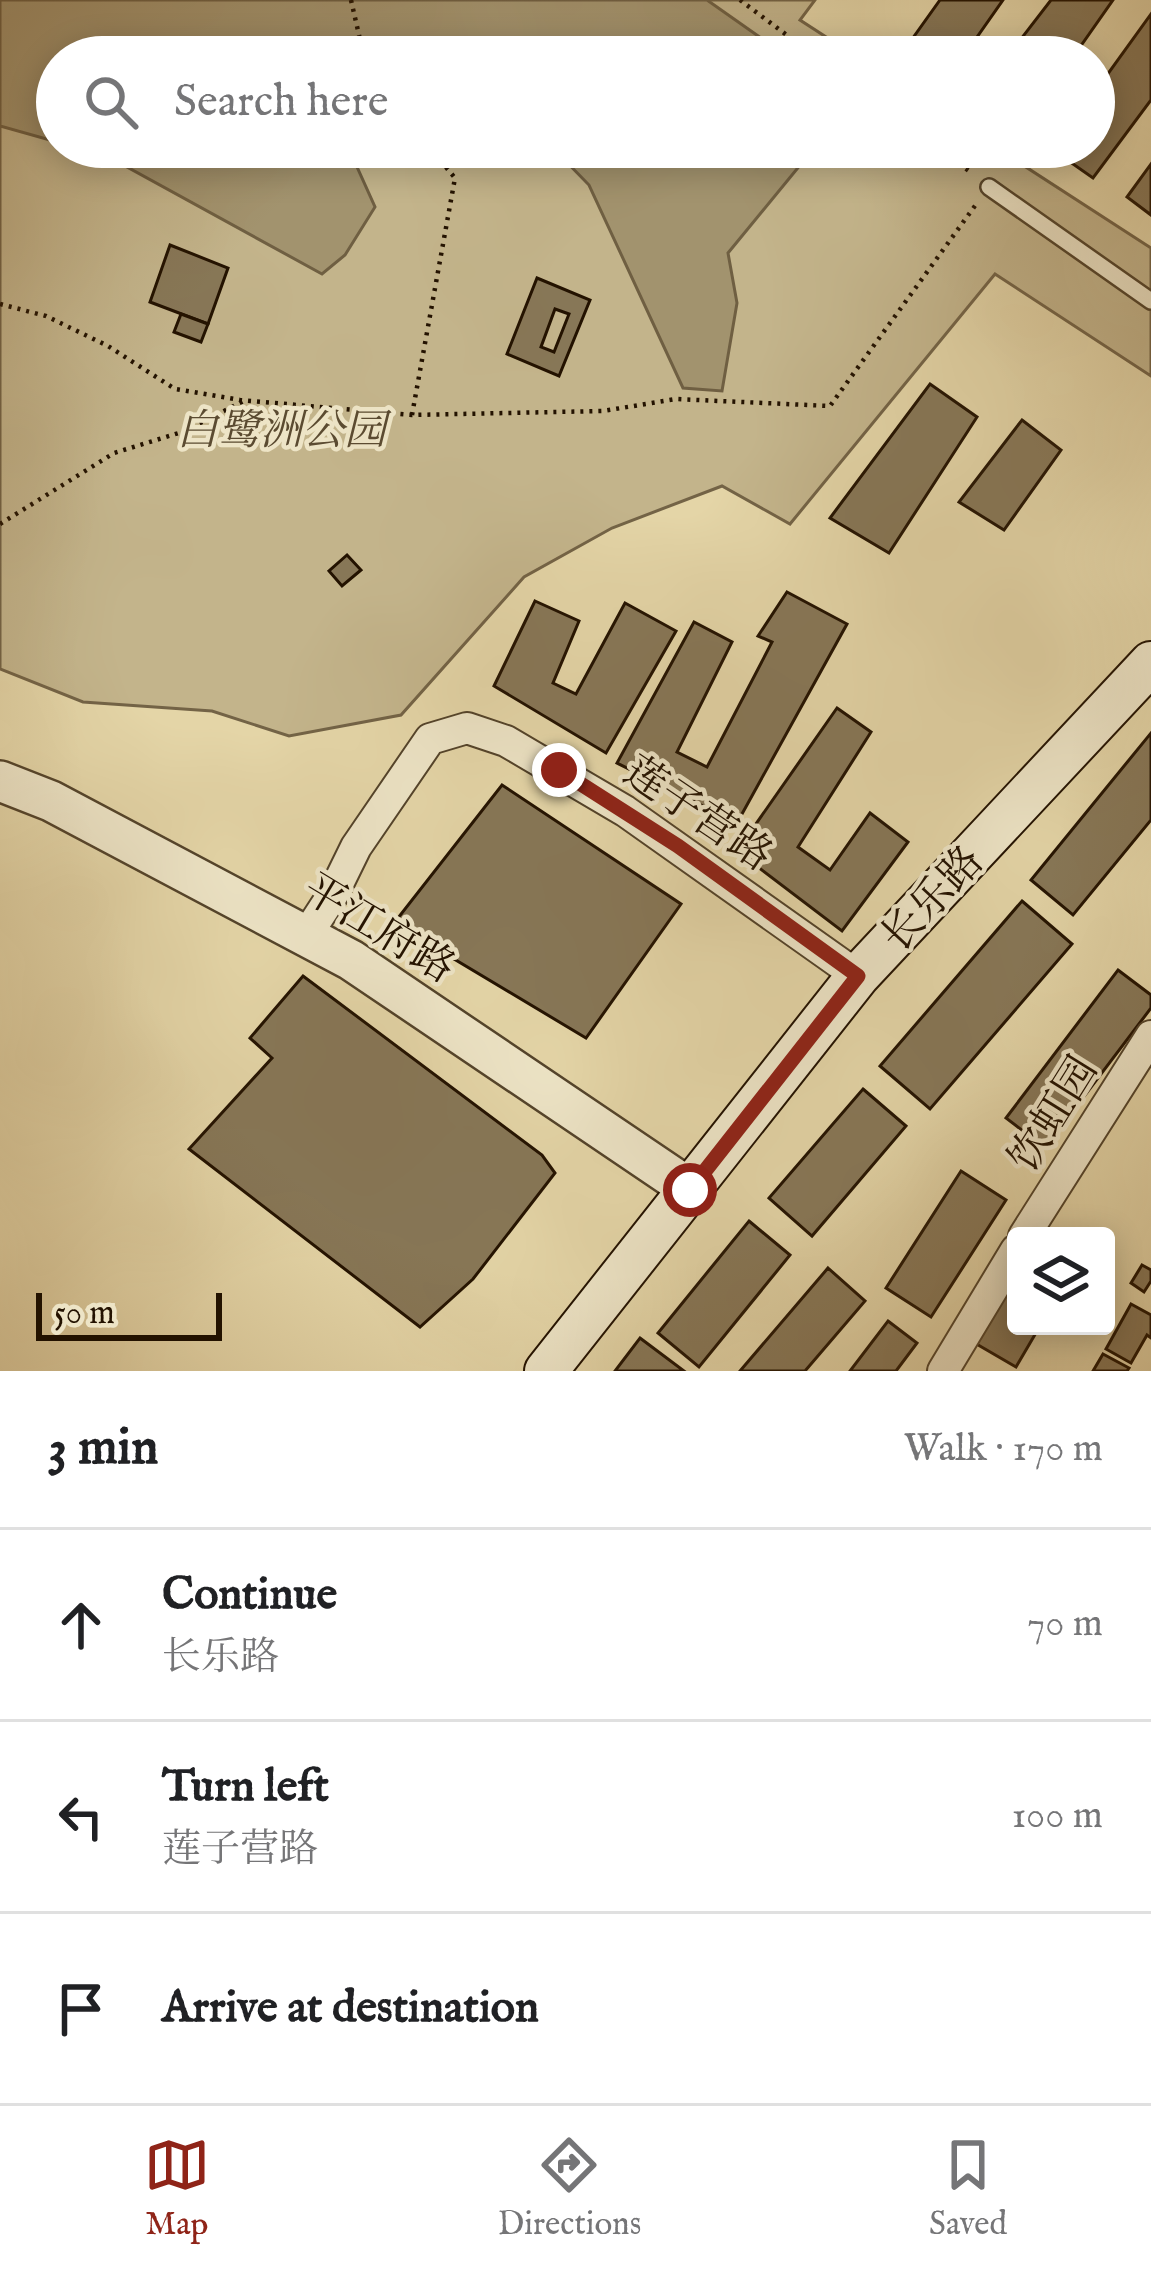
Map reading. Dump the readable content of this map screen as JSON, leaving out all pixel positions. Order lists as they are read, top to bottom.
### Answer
{
  "streets": {
    "main road": ["长乐路"],
    "street": ["莲子营路", "平江府路", "饮虹园"]
  },
  "crossings": [
    ["莲子营路", "长乐路"],
    ["莲子营路", "平江府路"],
    ["长乐路", "平江府路"]
  ],
  "parks": ["白鹭洲公园"],
  "scale_bar": "50 m",
  "page": {
    "search": "Search here",
    "scale": "50 m",
    "heading": ["3 min", "Walk · 170 m"],
    "list": [
      ["Continue", "长乐路", "70 m"],
      ["Turn left", "莲子营路", "100 m"],
      "Arrive at destination"
    ],
    "nav": ["Map", "Directions", "Saved"]
  }
}
